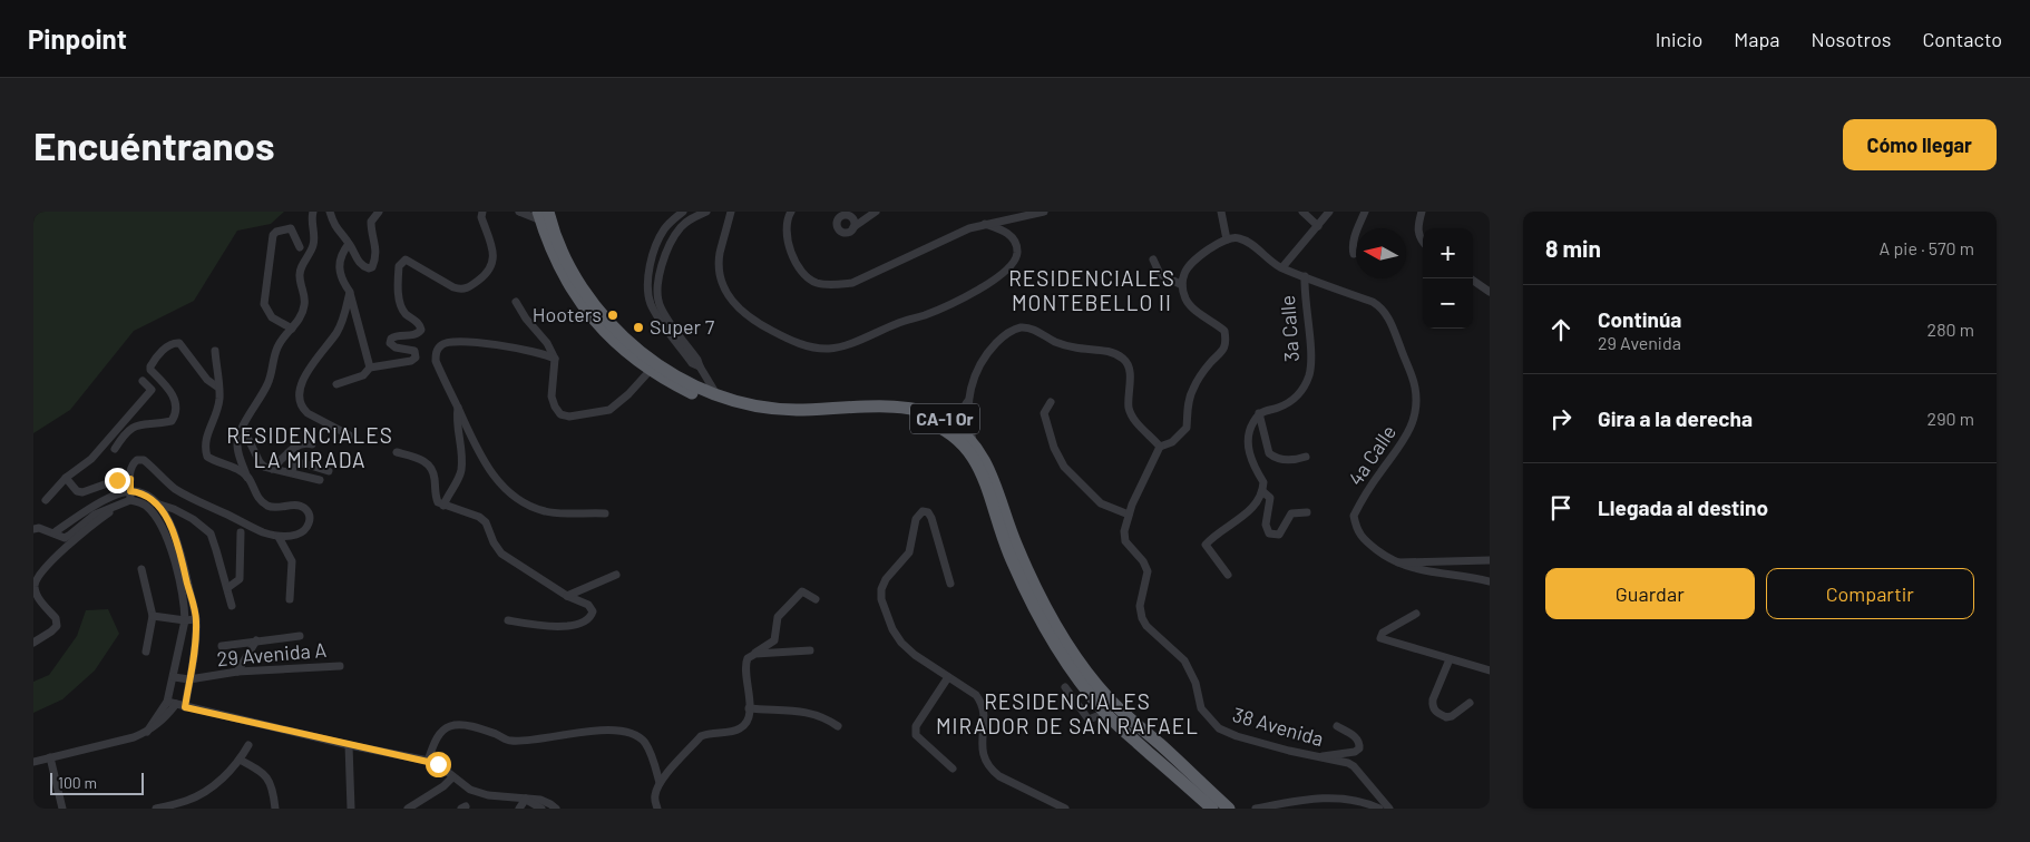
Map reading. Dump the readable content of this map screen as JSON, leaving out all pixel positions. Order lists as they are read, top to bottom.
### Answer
{
  "streets": {
    "highway": ["CA-1 Or"],
    "street": [
      "3a Calle",
      "4a Calle",
      "29 Avenida A",
      "38 Avenida"
    ]
  },
  "crossings": [
    ["3a Calle", "4a Calle"]
  ],
  "districts": ["RESIDENCIALES MONTEBELLO II", "RESIDENCIALES LA MIRADA", "RESIDENCIALES MIRADOR DE SAN RAFAEL"],
  "places": ["Hooters", "Super 7"],
  "scale_bar": "100 m",
  "north": "left",
  "page": {
    "header": "Pinpoint",
    "nav": [
      "Inicio",
      "Mapa",
      "Nosotros",
      "Contacto"
    ],
    "buttons": [
      "Cómo llegar",
      ["Guardar", "Compartir"]
    ],
    "title": "Encuéntranos",
    "heading": ["8 min", "A pie · 570 m"],
    "map_buttons": ["+", "−"],
    "list": [
      ["Continúa", "29 Avenida", "280 m"],
      ["Gira a la derecha", "290 m"],
      "Llegada al destino"
    ],
    "scale": "100 m"
  }
}
